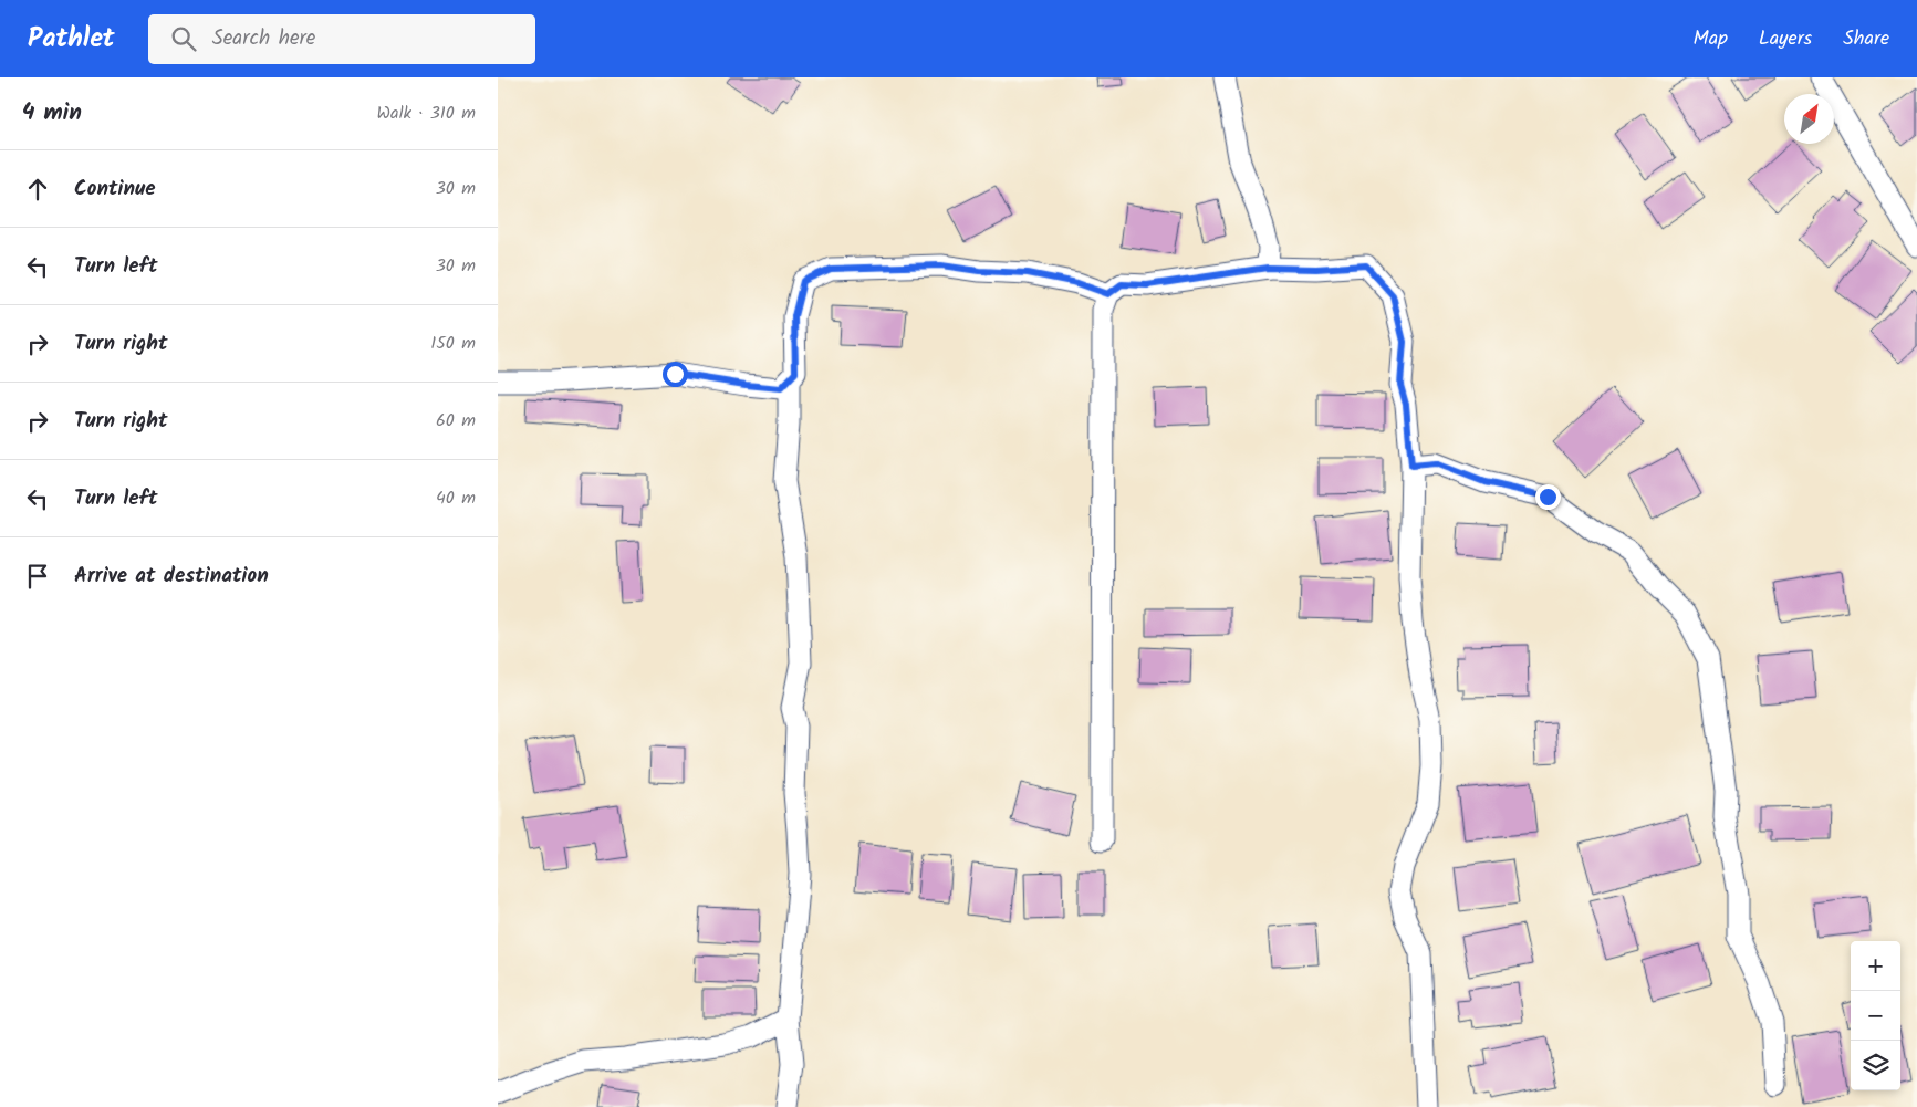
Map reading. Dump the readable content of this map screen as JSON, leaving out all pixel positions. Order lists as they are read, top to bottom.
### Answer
{
  "north": "top right",
  "page": {
    "header": "Pathlet",
    "search": "Search here",
    "nav": ["Map", "Layers", "Share"],
    "heading": ["4 min", "Walk · 310 m"],
    "list": [
      ["Continue", "30 m"],
      ["Turn left", "30 m"],
      ["Turn right", "150 m"],
      ["Turn right", "60 m"],
      ["Turn left", "40 m"],
      "Arrive at destination"
    ],
    "map_buttons": ["+", "−"]
  }
}
